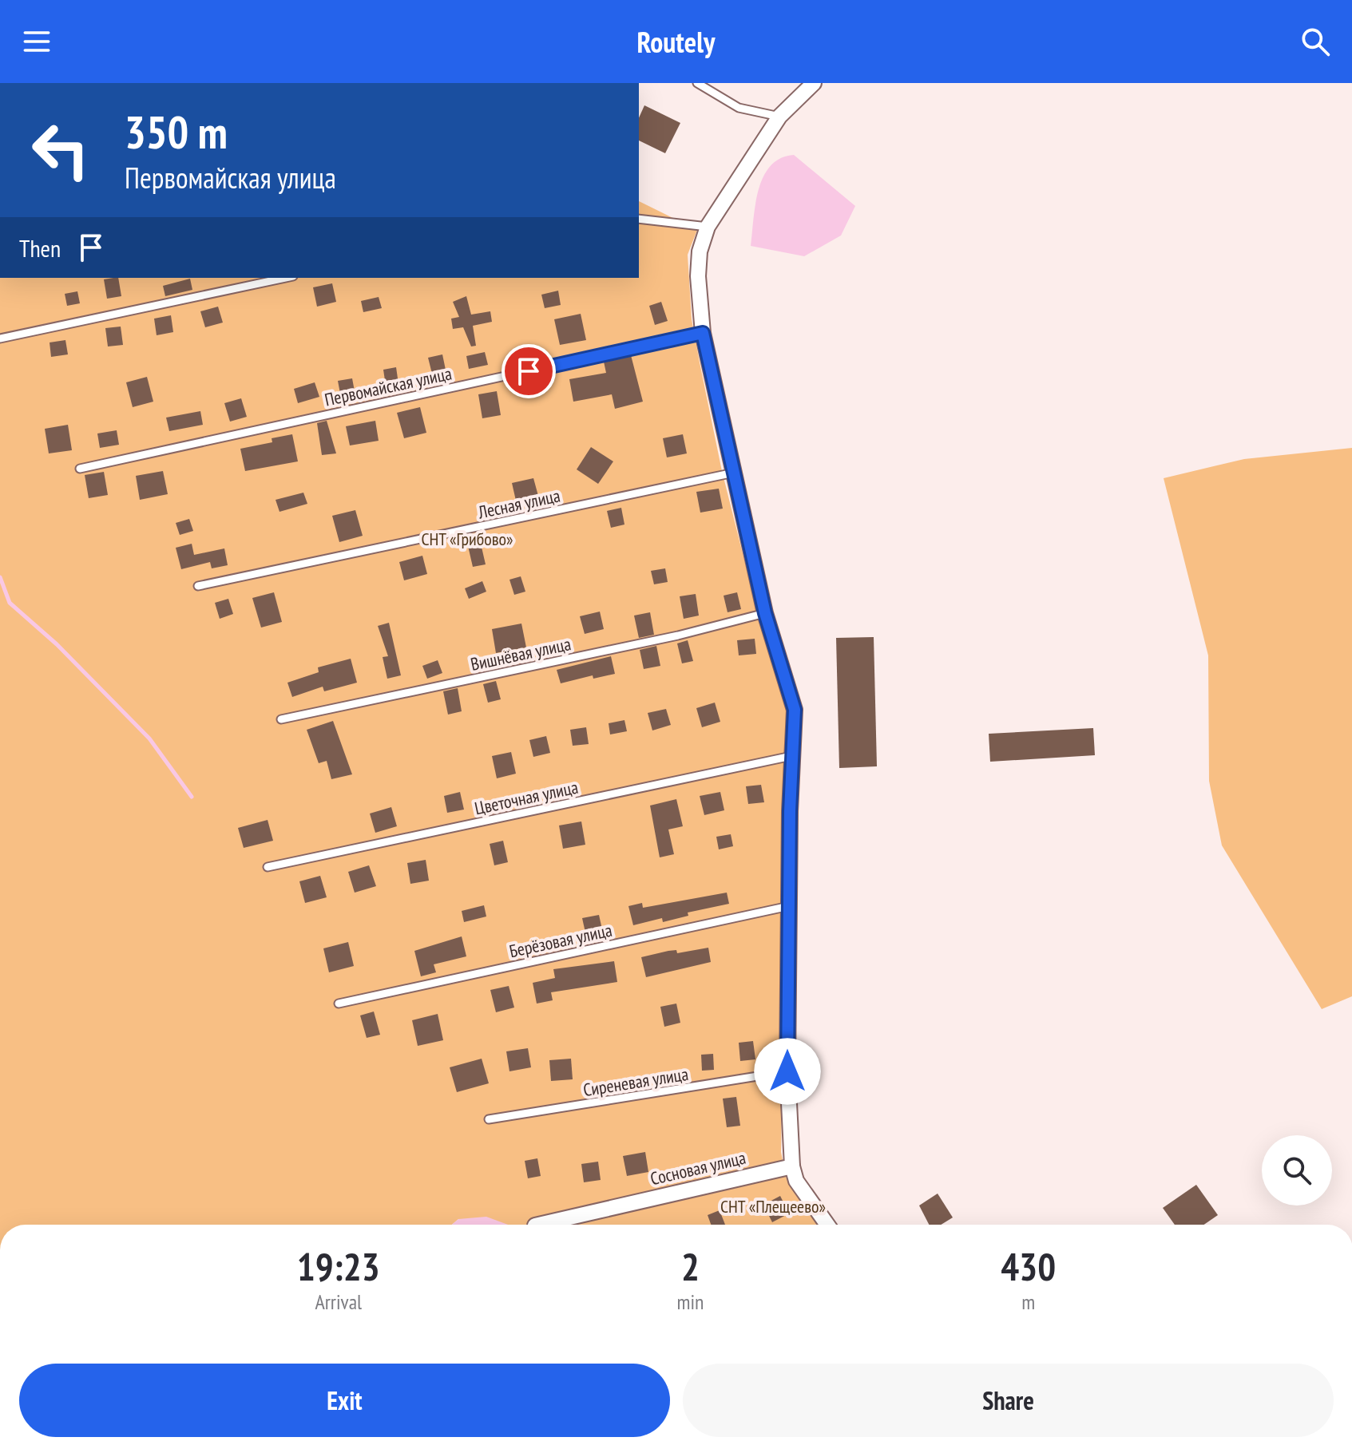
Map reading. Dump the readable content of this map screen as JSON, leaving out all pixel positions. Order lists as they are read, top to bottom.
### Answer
{
  "streets": {
    "street": ["Сосновая улица"],
    "lane": [
      "Первомайская улица",
      "Лесная улица",
      "Вишнёвая улица",
      "Цветочная улица",
      "Берёзовая улица",
      "Сиреневая улица"
    ]
  },
  "parks": ["СНТ «Грибово»", "СНТ «Плещеево»"],
  "page": {
    "header": "Routely",
    "turn": ["350 m", "Первомайская улица"],
    "then": "Then",
    "eta": [
      "19:23",
      "Arrival",
      "2",
      "min",
      "430",
      "m"
    ],
    "buttons": ["Exit", "Share"]
  }
}
